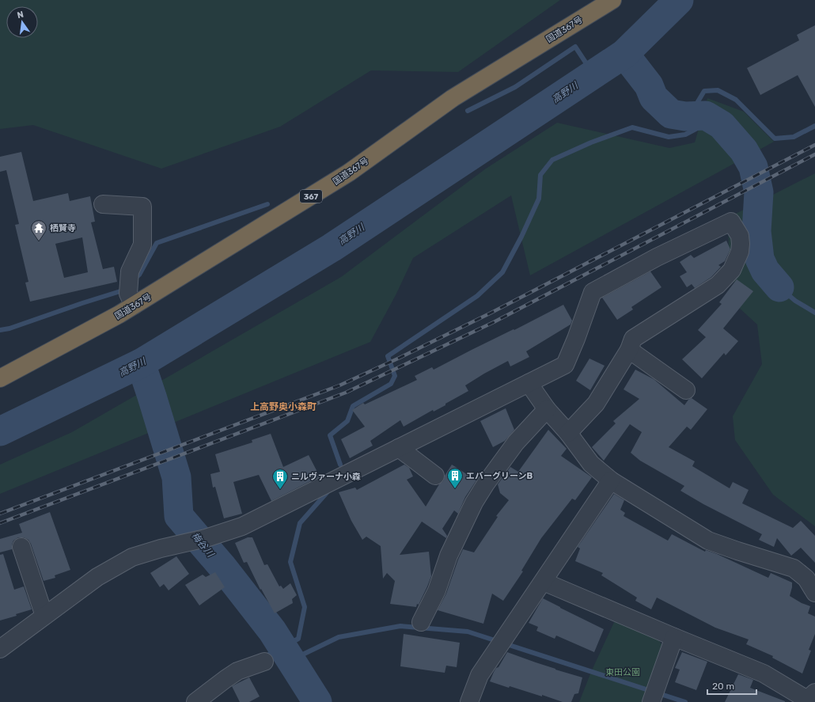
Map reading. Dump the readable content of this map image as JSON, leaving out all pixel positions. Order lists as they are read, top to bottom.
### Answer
{
  "streets": {
    "highway": ["国道367号", "367"]
  },
  "districts": ["上高野奥小森町"],
  "water": ["高野川", "梅谷川"],
  "parks": ["東田公園"],
  "places": {
    "temple": ["栖賢寺"],
    "building": ["エバーグリーンB", "ニルヴァーナ小森"]
  },
  "scale_bar": "20 m",
  "north": "top"
}
